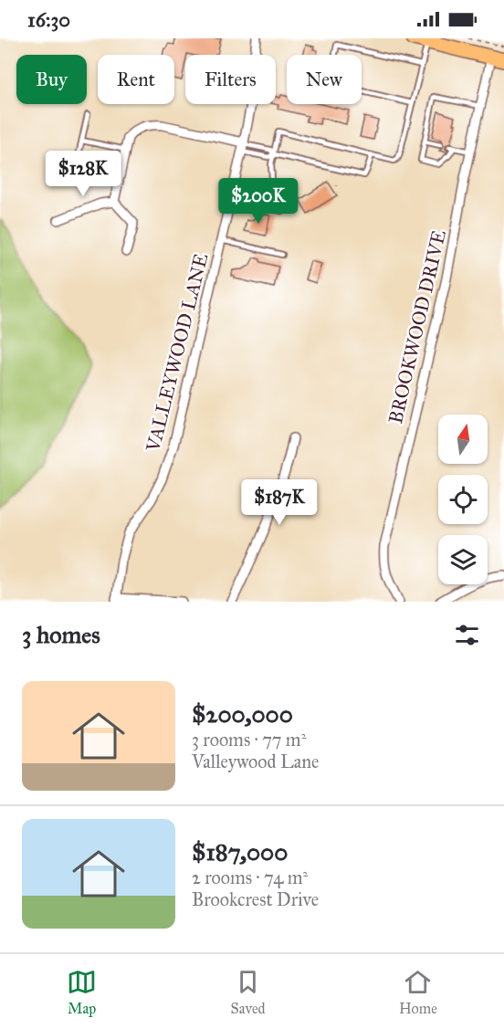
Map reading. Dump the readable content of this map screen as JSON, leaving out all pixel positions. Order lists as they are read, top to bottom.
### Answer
{
  "streets": {
    "street": ["BROOKWOOD DRIVE", "VALLEYWOOD LANE"]
  },
  "north": "top",
  "page": {
    "status": "16:30",
    "chip": [
      "Buy",
      "Rent",
      "Filters",
      "New"
    ],
    "price": ["$128K", "$200K", "$187K"],
    "heading": "3 homes",
    "list": [
      {
        "name": "$200,000",
        "note": "3 rooms · 77 m² · Valleywood Lane"
      },
      {
        "name": "$187,000",
        "note": "2 rooms · 74 m² · Brookcrest Drive"
      }
    ],
    "tabs": ["Map", "Saved", "Home"]
  }
}
